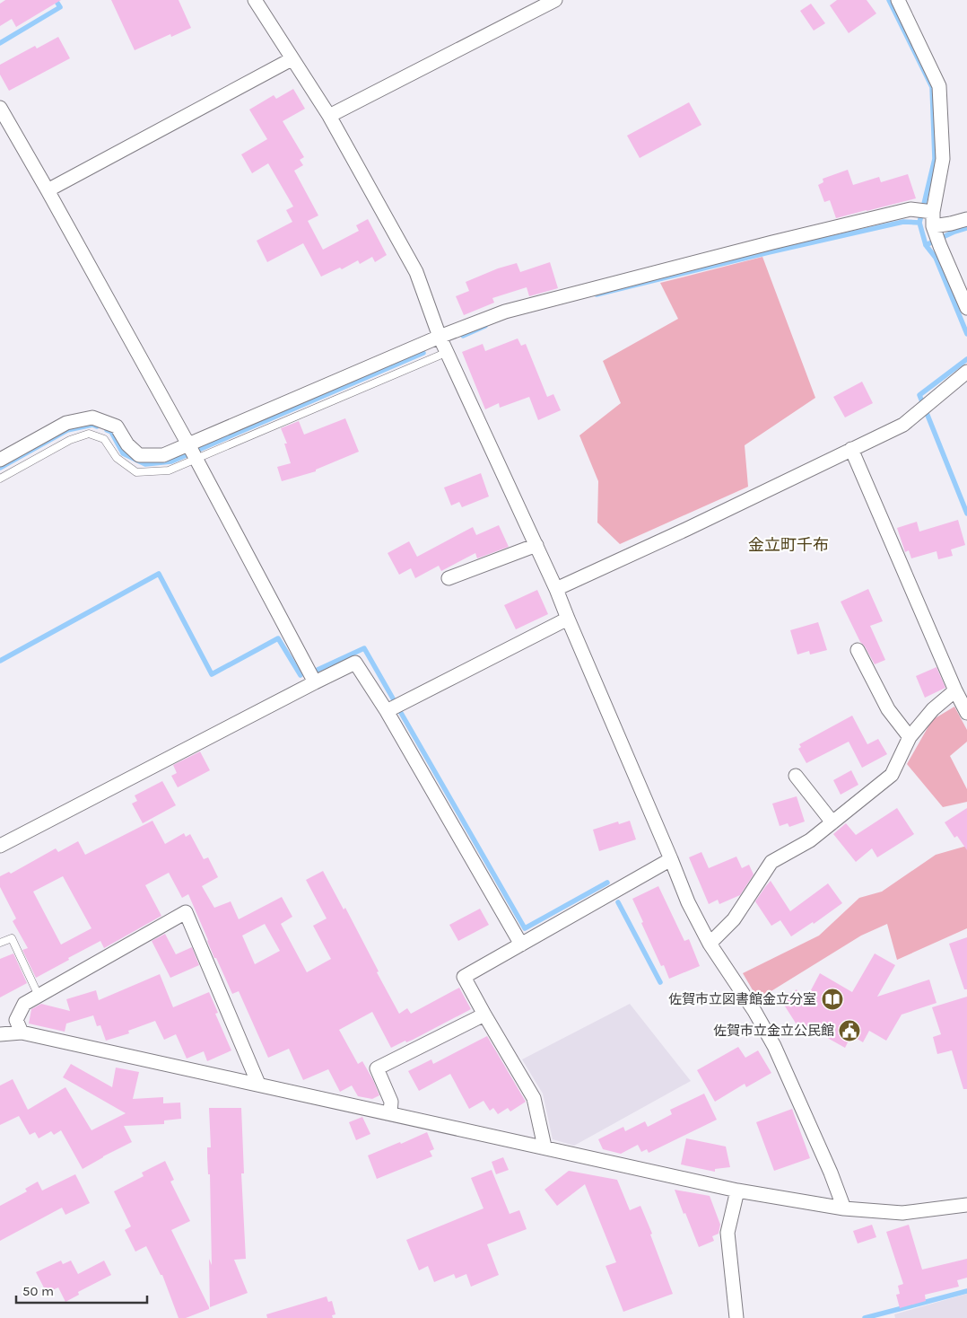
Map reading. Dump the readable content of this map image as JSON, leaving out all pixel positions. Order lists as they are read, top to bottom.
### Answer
{
  "districts": ["金立町千布"],
  "places": {
    "library": ["佐賀市立図書館金立分室"],
    "public building": ["佐賀市立金立公民館"]
  },
  "scale_bar": "50 m"
}
